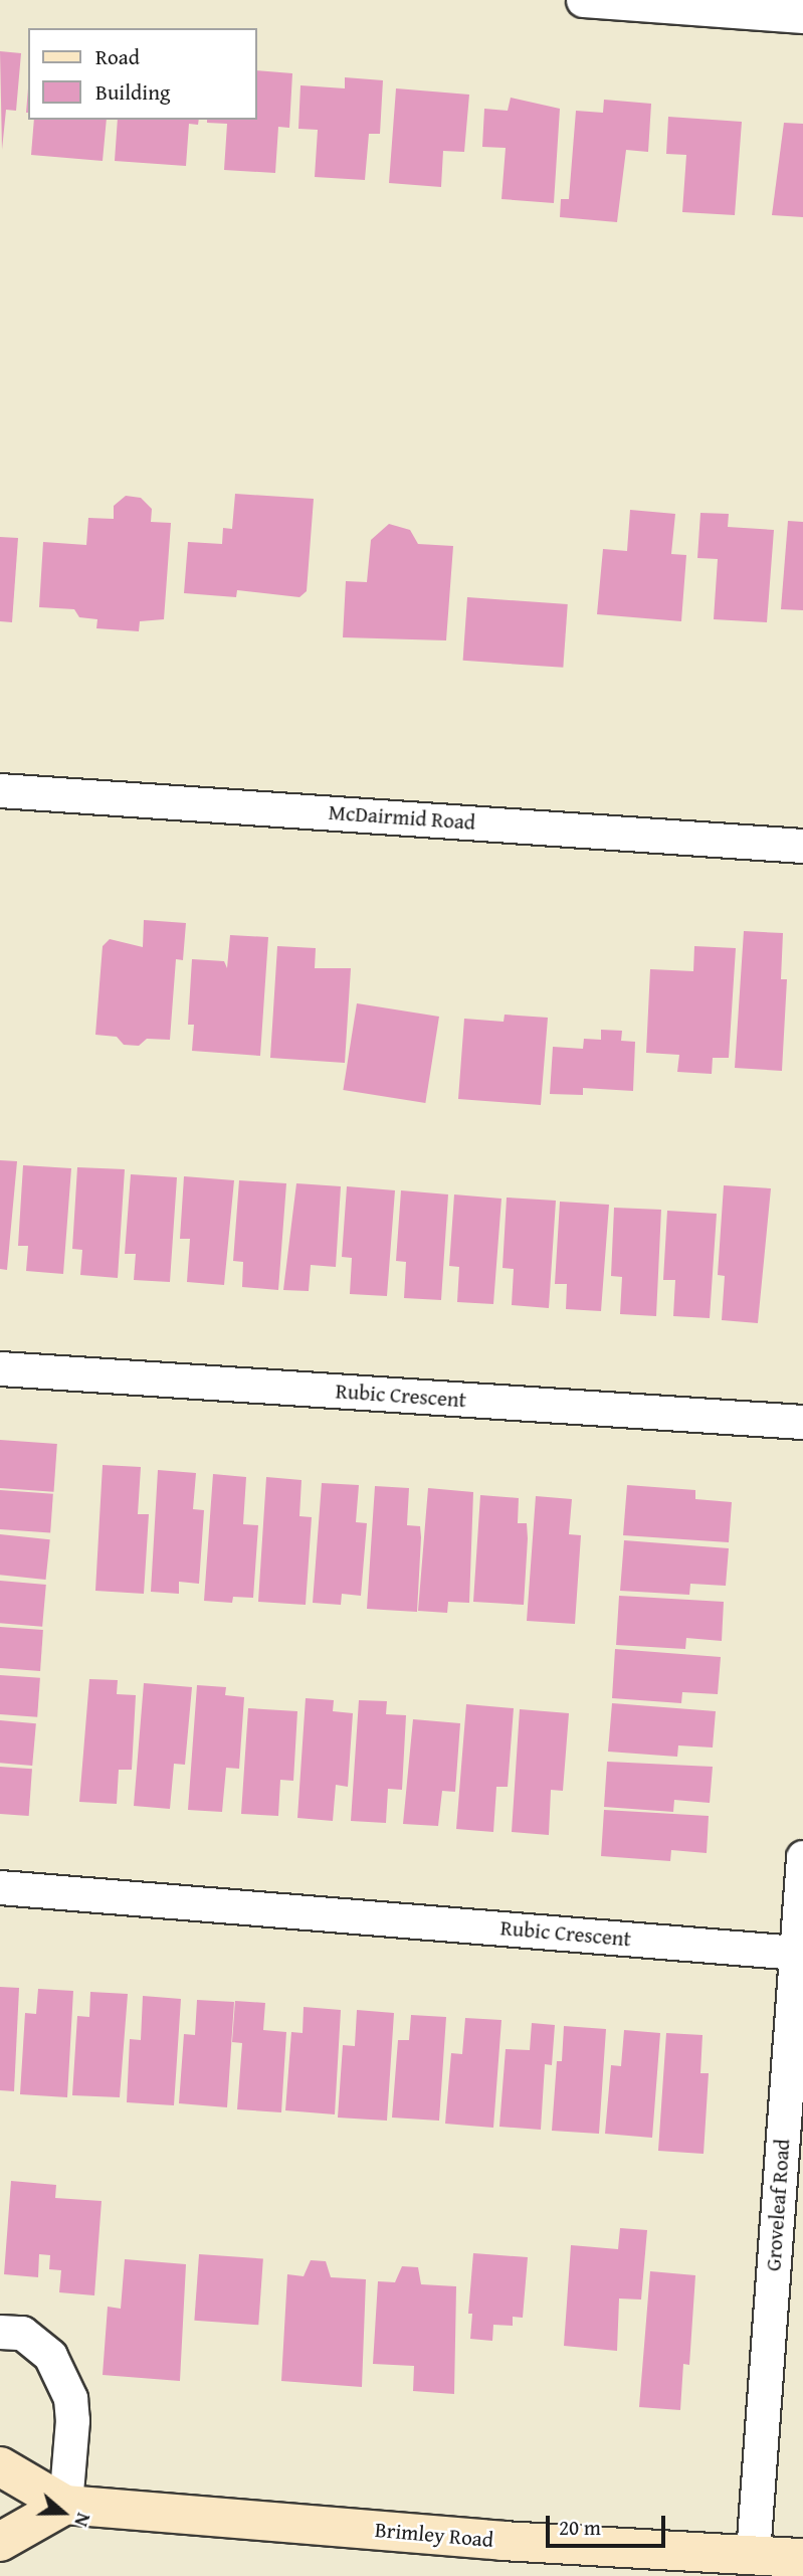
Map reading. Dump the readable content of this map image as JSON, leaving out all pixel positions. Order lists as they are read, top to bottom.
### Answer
{
  "streets": {
    "main road": ["Brimley Road"],
    "street": ["McDairmid Road", "Rubic Crescent", "Groveleaf Road"]
  },
  "crossings": [
    ["Rubic Crescent", "Groveleaf Road"],
    ["Groveleaf Road", "Brimley Road"]
  ],
  "legend": ["Road", "Building"],
  "scale_bar": "20 m",
  "north": "right"
}
